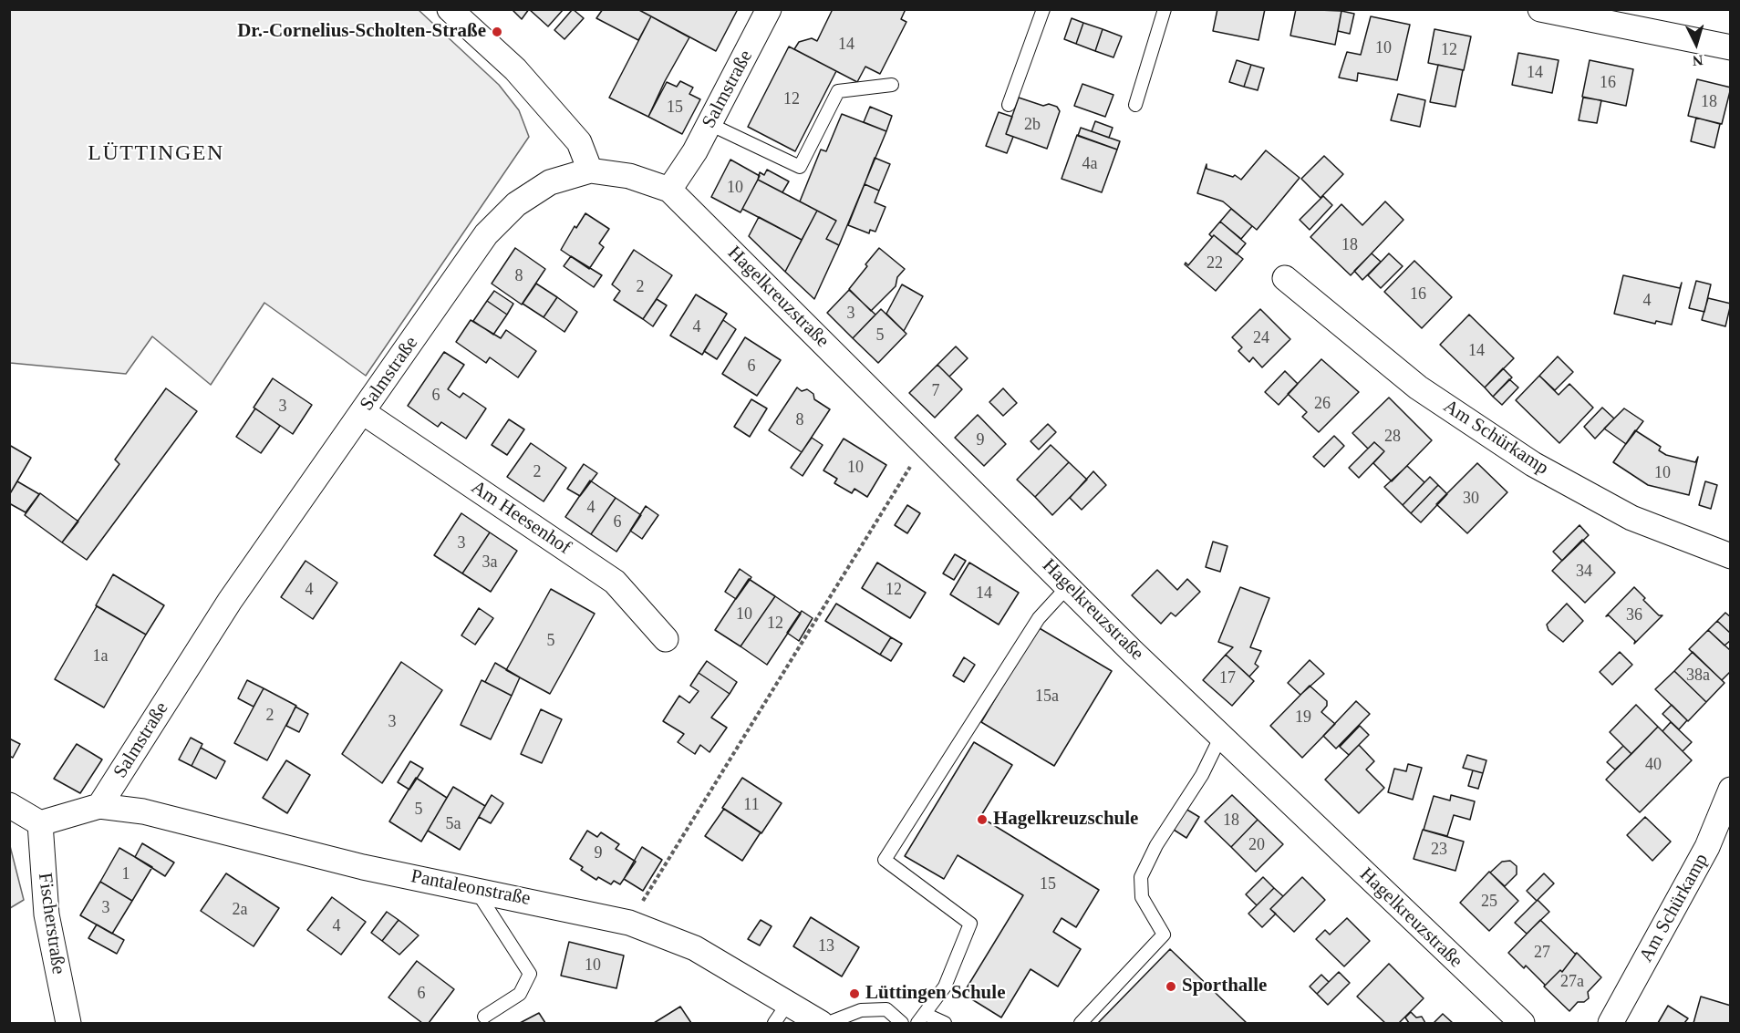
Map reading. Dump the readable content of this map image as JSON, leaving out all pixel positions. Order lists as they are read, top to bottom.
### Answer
{
  "streets": {
    "street": [
      "Salmstraße",
      "Hagelkreuzstraße",
      "Am Schürkamp",
      "Am Heesenhof",
      "Pantaleonstraße",
      "Fischerstraße"
    ]
  },
  "crossings": [
    ["Salmstraße", "Hagelkreuzstraße"],
    ["Salmstraße", "Am Heesenhof"],
    ["Salmstraße", "Pantaleonstraße"]
  ],
  "districts": ["LÜTTINGEN"],
  "places": [
    "Dr.-Cornelius-Scholten-Straße",
    "Hagelkreuzschule",
    "Sporthalle",
    "Lüttingen Schule"
  ],
  "house_numbers": [
    "14",
    "10",
    "12",
    "14",
    "16",
    "12",
    "18",
    "15",
    "2b",
    "4a",
    "10",
    "18",
    "22",
    "8",
    "2",
    "16",
    "4",
    "3",
    "4",
    "5",
    "24",
    "14",
    "6",
    "7",
    "6",
    "26",
    "3",
    "8",
    "28",
    "9",
    "10",
    "2",
    "10",
    "30",
    "4",
    "6",
    "3",
    "3a",
    "34",
    "4",
    "12",
    "14",
    "10",
    "36",
    "12",
    "5",
    "1a",
    "38a",
    "17",
    "15a",
    "2",
    "19",
    "3",
    "40",
    "11",
    "5",
    "18",
    "5a",
    "20",
    "23",
    "9",
    "1",
    "15",
    "25",
    "3",
    "2a",
    "4",
    "13",
    "27",
    "10",
    "27a",
    "6"
  ],
  "north": "bottom"
}
